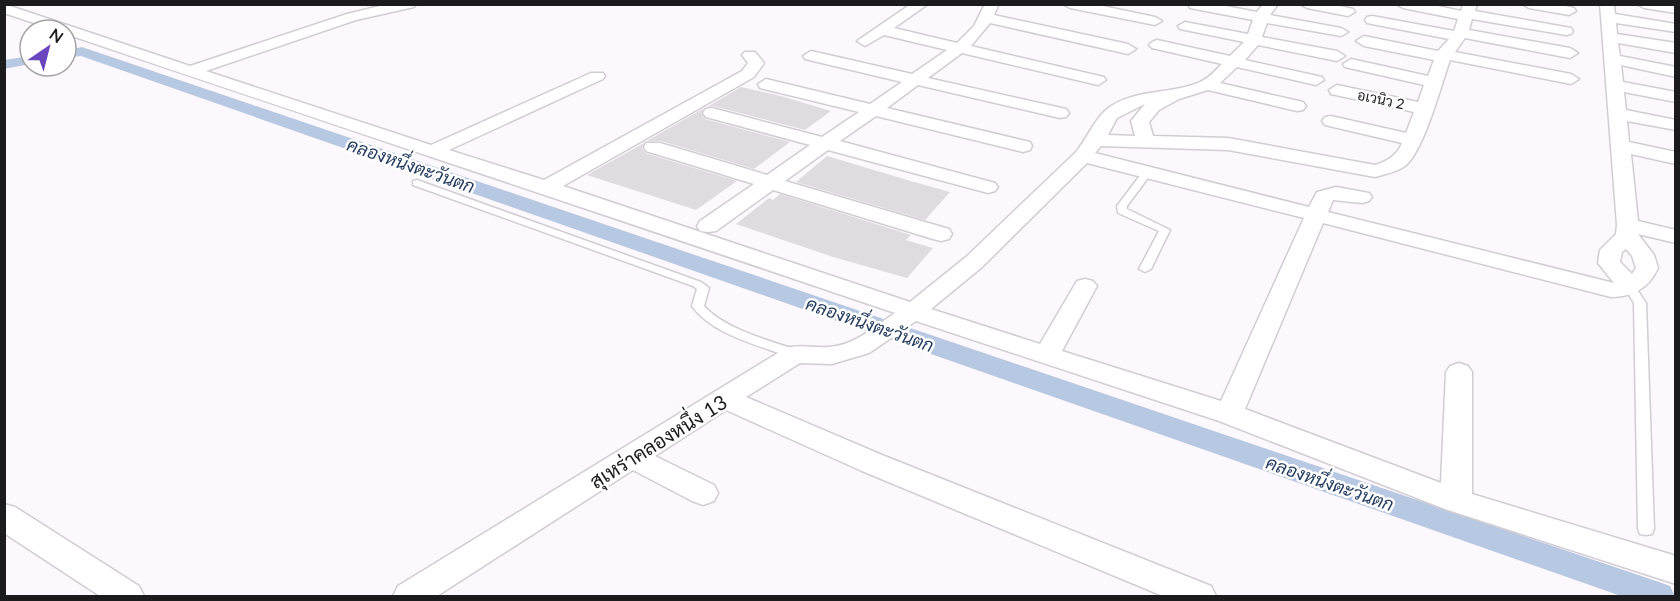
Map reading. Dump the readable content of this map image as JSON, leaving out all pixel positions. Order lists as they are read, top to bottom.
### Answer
{
  "streets": {
    "street": ["อเวนิว 2", "สุเหร่าคลองหนึ่ง 13"]
  },
  "water": ["คลองหนึ่งตะวันตก"],
  "north": "top right"
}
